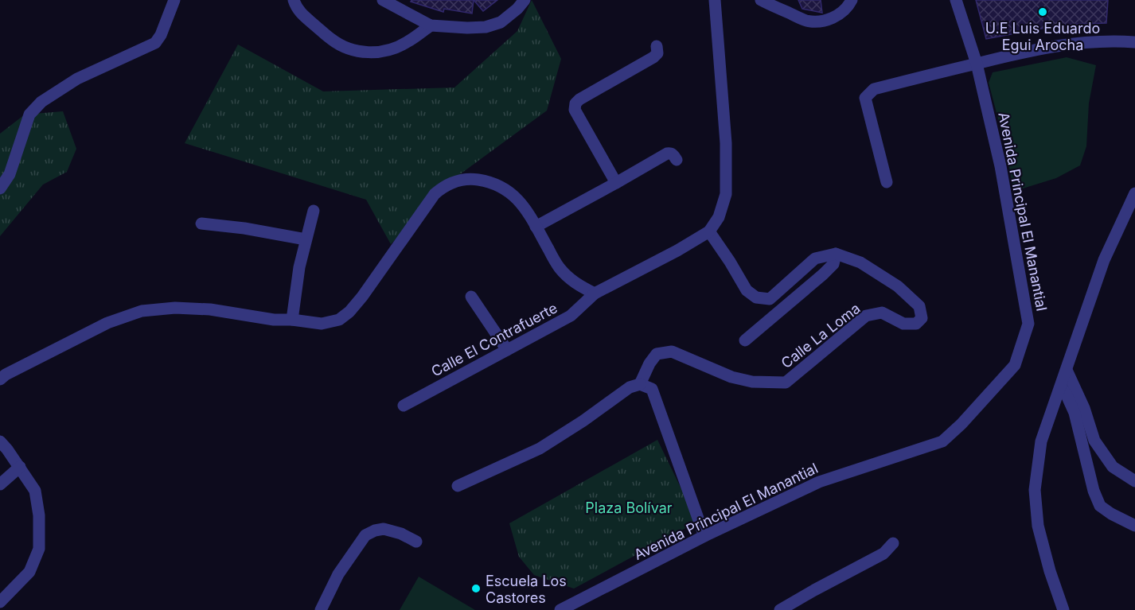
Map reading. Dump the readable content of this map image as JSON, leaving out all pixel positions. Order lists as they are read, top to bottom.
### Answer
{
  "streets": {
    "street": ["Avenida Principal El Manantial", "Calle La Loma", "Calle El Contrafuerte"]
  },
  "parks": ["Plaza Bolívar"],
  "places": ["U.E Luis Eduardo Egui Arocha", "Escuela Los Castores"]
}
